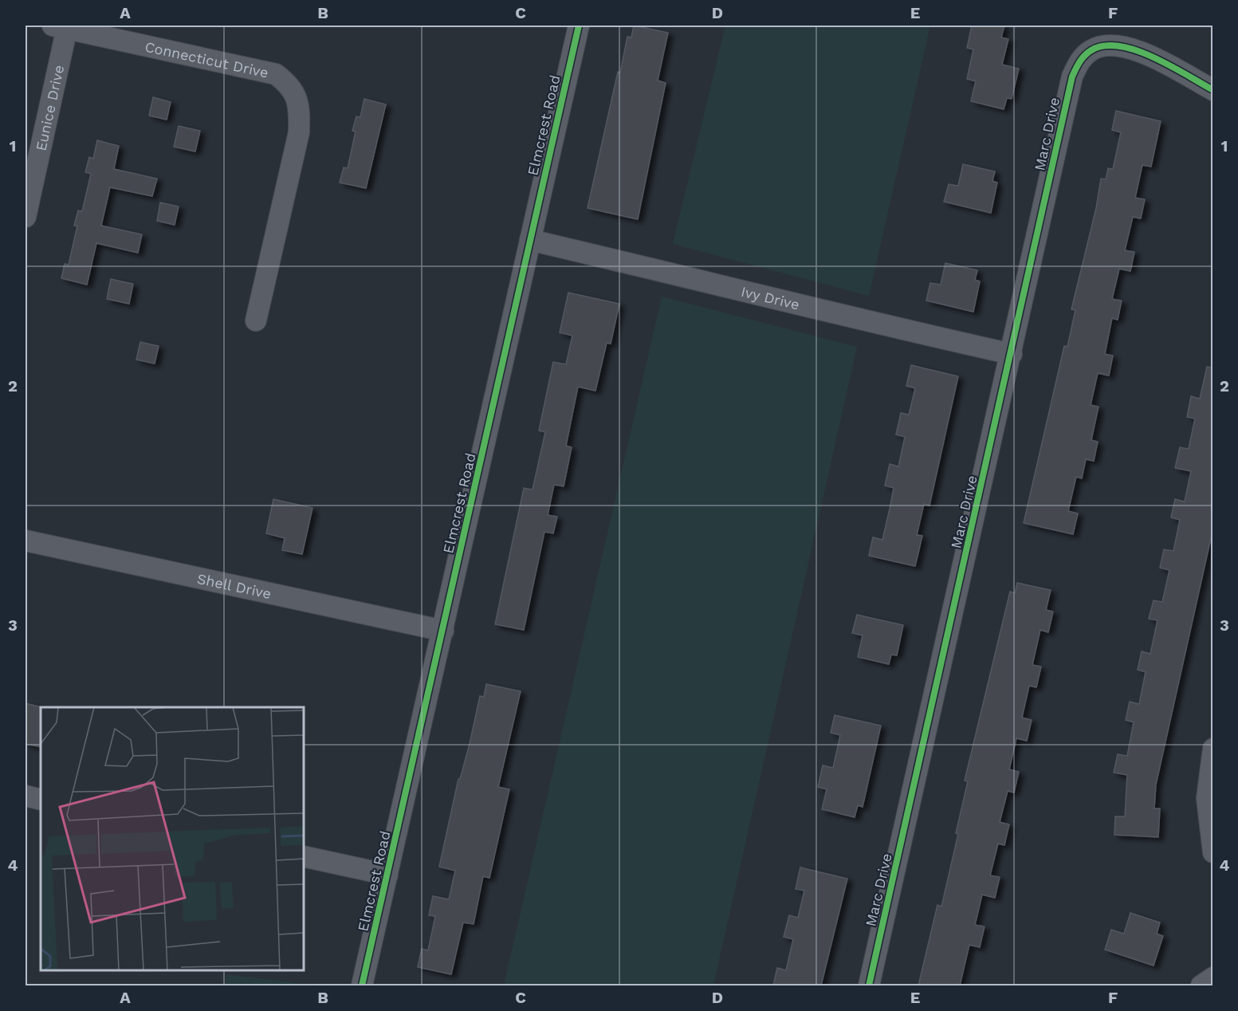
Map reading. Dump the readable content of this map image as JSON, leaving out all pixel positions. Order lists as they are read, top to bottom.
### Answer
{
  "streets": {
    "street": [
      "Connecticut Drive",
      "Eunice Drive",
      "Elmcrest Road",
      "Marc Drive",
      "Ivy Drive",
      "Shell Drive"
    ]
  },
  "crossings": [
    ["Connecticut Drive", "Eunice Drive"],
    ["Elmcrest Road", "Ivy Drive"],
    ["Elmcrest Road", "Shell Drive"],
    ["Marc Drive", "Ivy Drive"]
  ],
  "grid": {
    "columns": [
      "A",
      "B",
      "C",
      "D",
      "E",
      "F"
    ],
    "rows": [
      "1",
      "2",
      "3",
      "4"
    ]
  }
}
